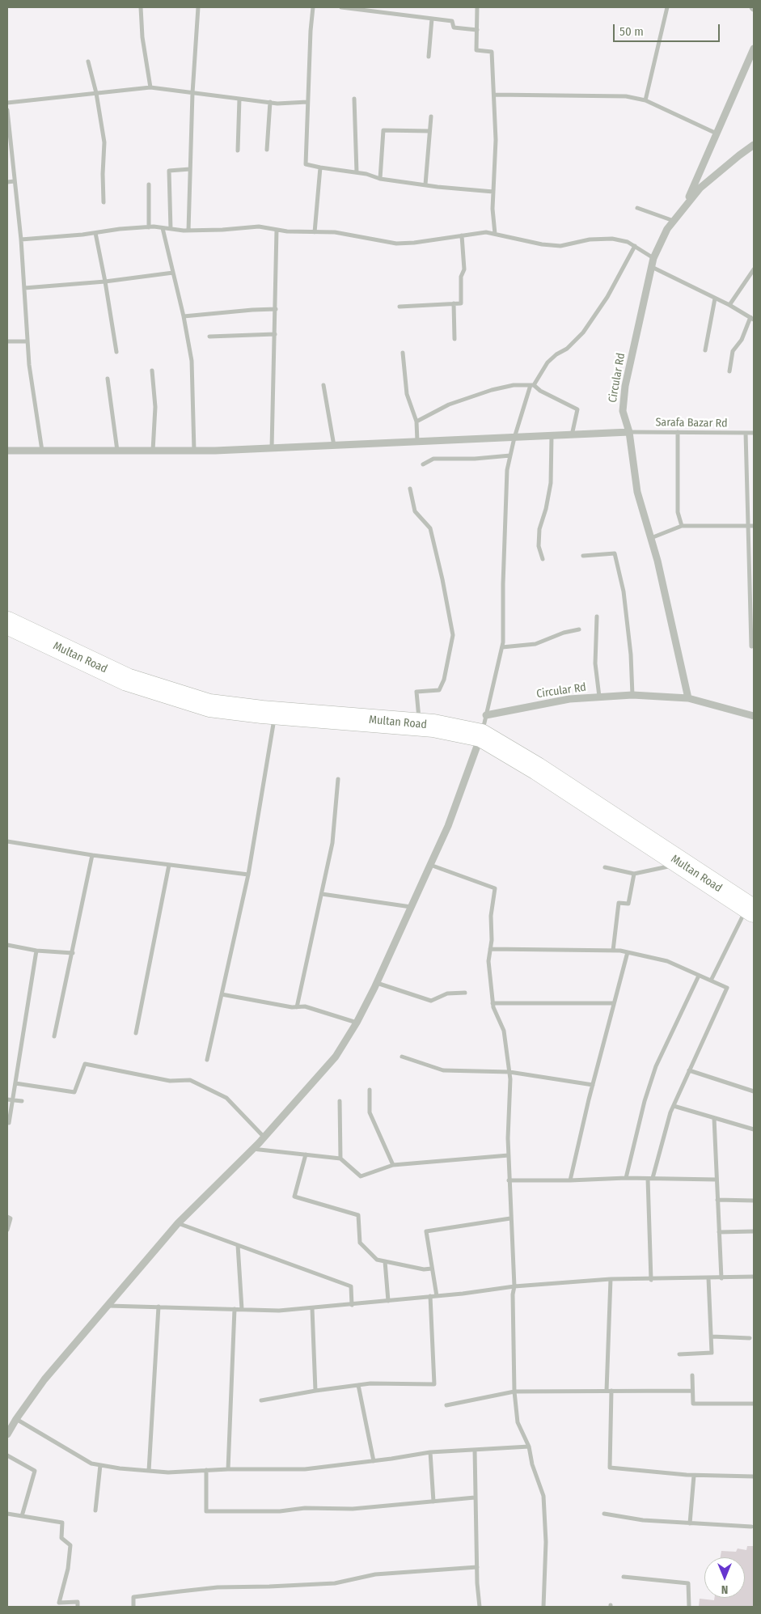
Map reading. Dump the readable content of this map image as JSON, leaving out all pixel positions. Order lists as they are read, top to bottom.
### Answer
{
  "streets": {
    "main road": ["Multan Road"],
    "street": ["Circular Rd", "Sarafa Bazar Rd"]
  },
  "crossings": [
    ["Circular Rd", "Sarafa Bazar Rd"],
    ["Circular Rd", "Multan Road"]
  ],
  "scale_bar": "50 m",
  "north": "bottom"
}
